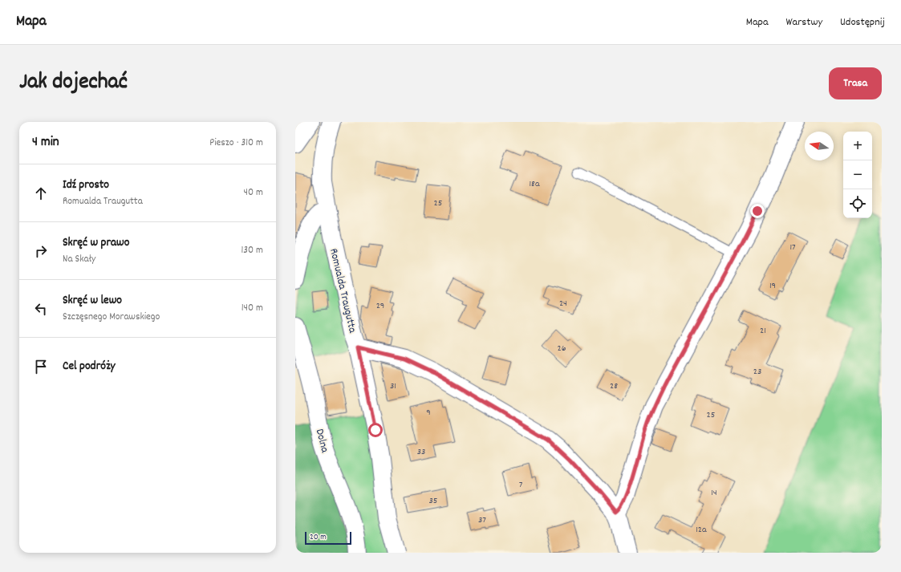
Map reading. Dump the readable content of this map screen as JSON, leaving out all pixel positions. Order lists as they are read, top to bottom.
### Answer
{
  "streets": {
    "street": ["Romualda Traugutta", "Dolna"]
  },
  "house_numbers": [
    "18a",
    "25",
    "17",
    "19",
    "24",
    "29",
    "21",
    "26",
    "23",
    "31",
    "28",
    "9",
    "25",
    "33",
    "7",
    "14",
    "35",
    "37",
    "12a"
  ],
  "scale_bar": "20 m",
  "north": "left",
  "page": {
    "header": "Mapa",
    "nav": ["Mapa", "Warstwy", "Udostępnij"],
    "title": "Jak dojechać",
    "buttons": "Trasa",
    "heading": ["4 min", "Pieszo · 310 m"],
    "map_buttons": ["+", "−"],
    "list": [
      ["Idź prosto", "Romualda Traugutta", "40 m"],
      ["Skręć w prawo", "Na Skały", "130 m"],
      ["Skręć w lewo", "Szczęsnego Morawskiego", "140 m"],
      "Cel podróży"
    ],
    "scale": "20 m"
  }
}
